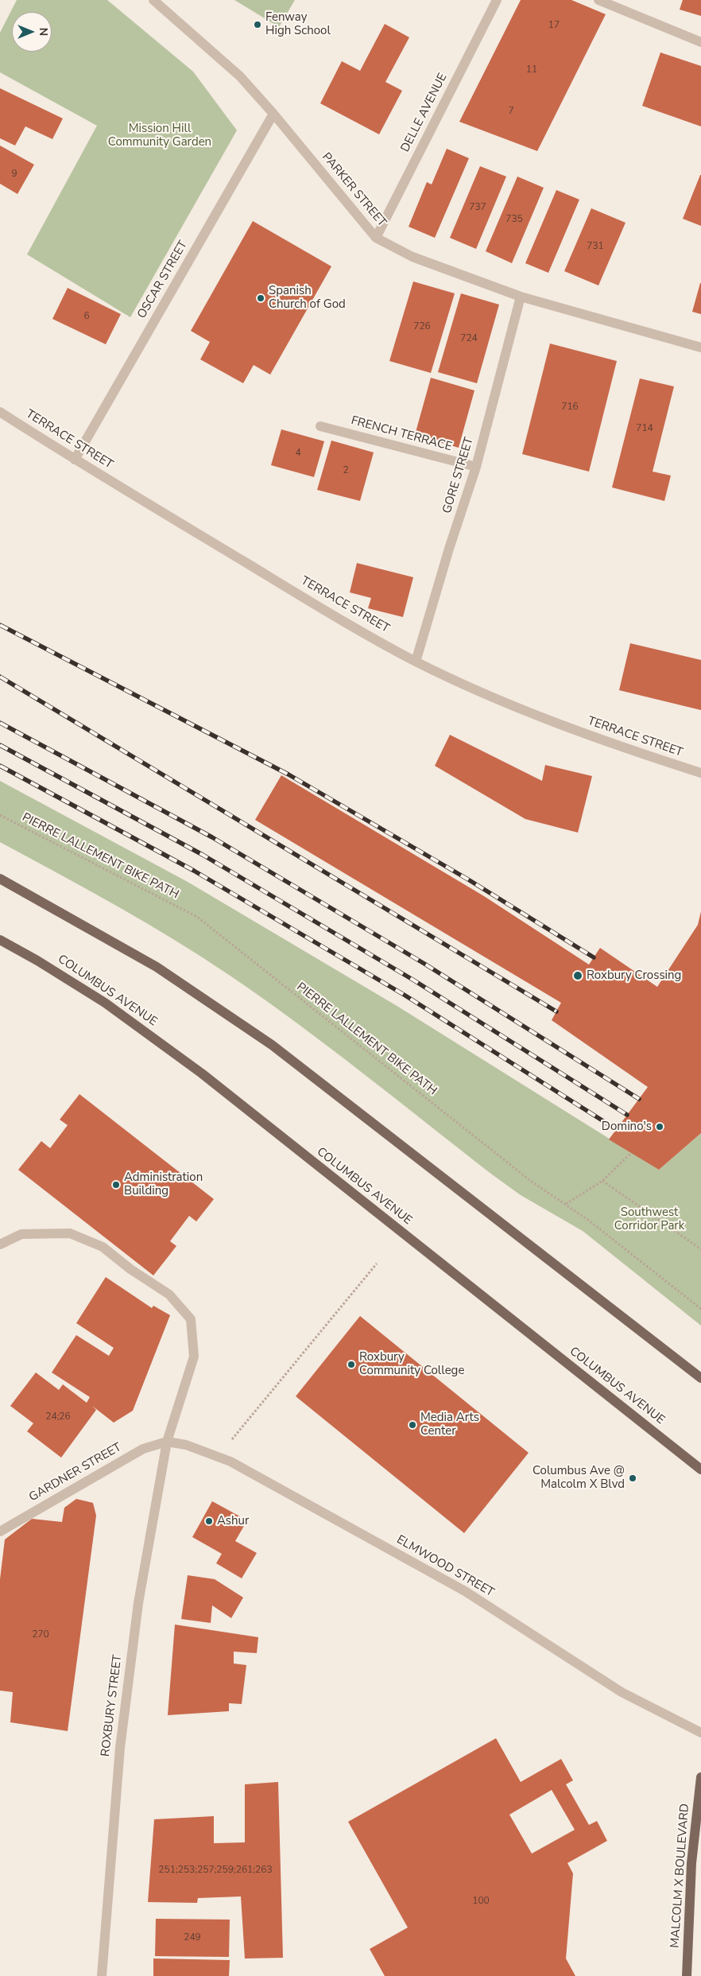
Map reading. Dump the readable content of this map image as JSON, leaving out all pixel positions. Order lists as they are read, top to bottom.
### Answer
{
  "streets": {
    "main road": ["COLUMBUS AVENUE", "MALCOLM X BOULEVARD"],
    "street": [
      "DELLE AVENUE",
      "PARKER STREET",
      "OSCAR STREET",
      "FRENCH TERRACE",
      "TERRACE STREET",
      "GORE STREET",
      "GARDNER STREET",
      "ELMWOOD STREET",
      "ROXBURY STREET"
    ],
    "path": ["PIERRE LALLEMENT BIKE PATH"]
  },
  "crossings": [
    ["DELLE AVENUE", "PARKER STREET"],
    ["PARKER STREET", "OSCAR STREET"],
    ["PARKER STREET", "GORE STREET"],
    ["OSCAR STREET", "TERRACE STREET"],
    ["FRENCH TERRACE", "GORE STREET"],
    ["TERRACE STREET", "GORE STREET"],
    ["GARDNER STREET", "ELMWOOD STREET"],
    ["GARDNER STREET", "ROXBURY STREET"],
    ["ELMWOOD STREET", "ROXBURY STREET"]
  ],
  "parks": ["Mission Hill Community Garden", "Southwest Corridor Park"],
  "places": [
    "Fenway High School",
    "Spanish Church of God",
    "Roxbury Crossing",
    "Domino's",
    "Administration Building",
    "Roxbury Community College",
    "Media Arts Center",
    "Columbus Ave @ Malcolm X Blvd",
    "Ashur"
  ],
  "house_numbers": [
    "17",
    "11",
    "7",
    "9",
    "737",
    "735",
    "731",
    "6",
    "726",
    "724",
    "716",
    "714",
    "4",
    "2",
    "24;26",
    "270",
    "251;253;257;259;261;263",
    "100",
    "249"
  ],
  "north": "right"
}
